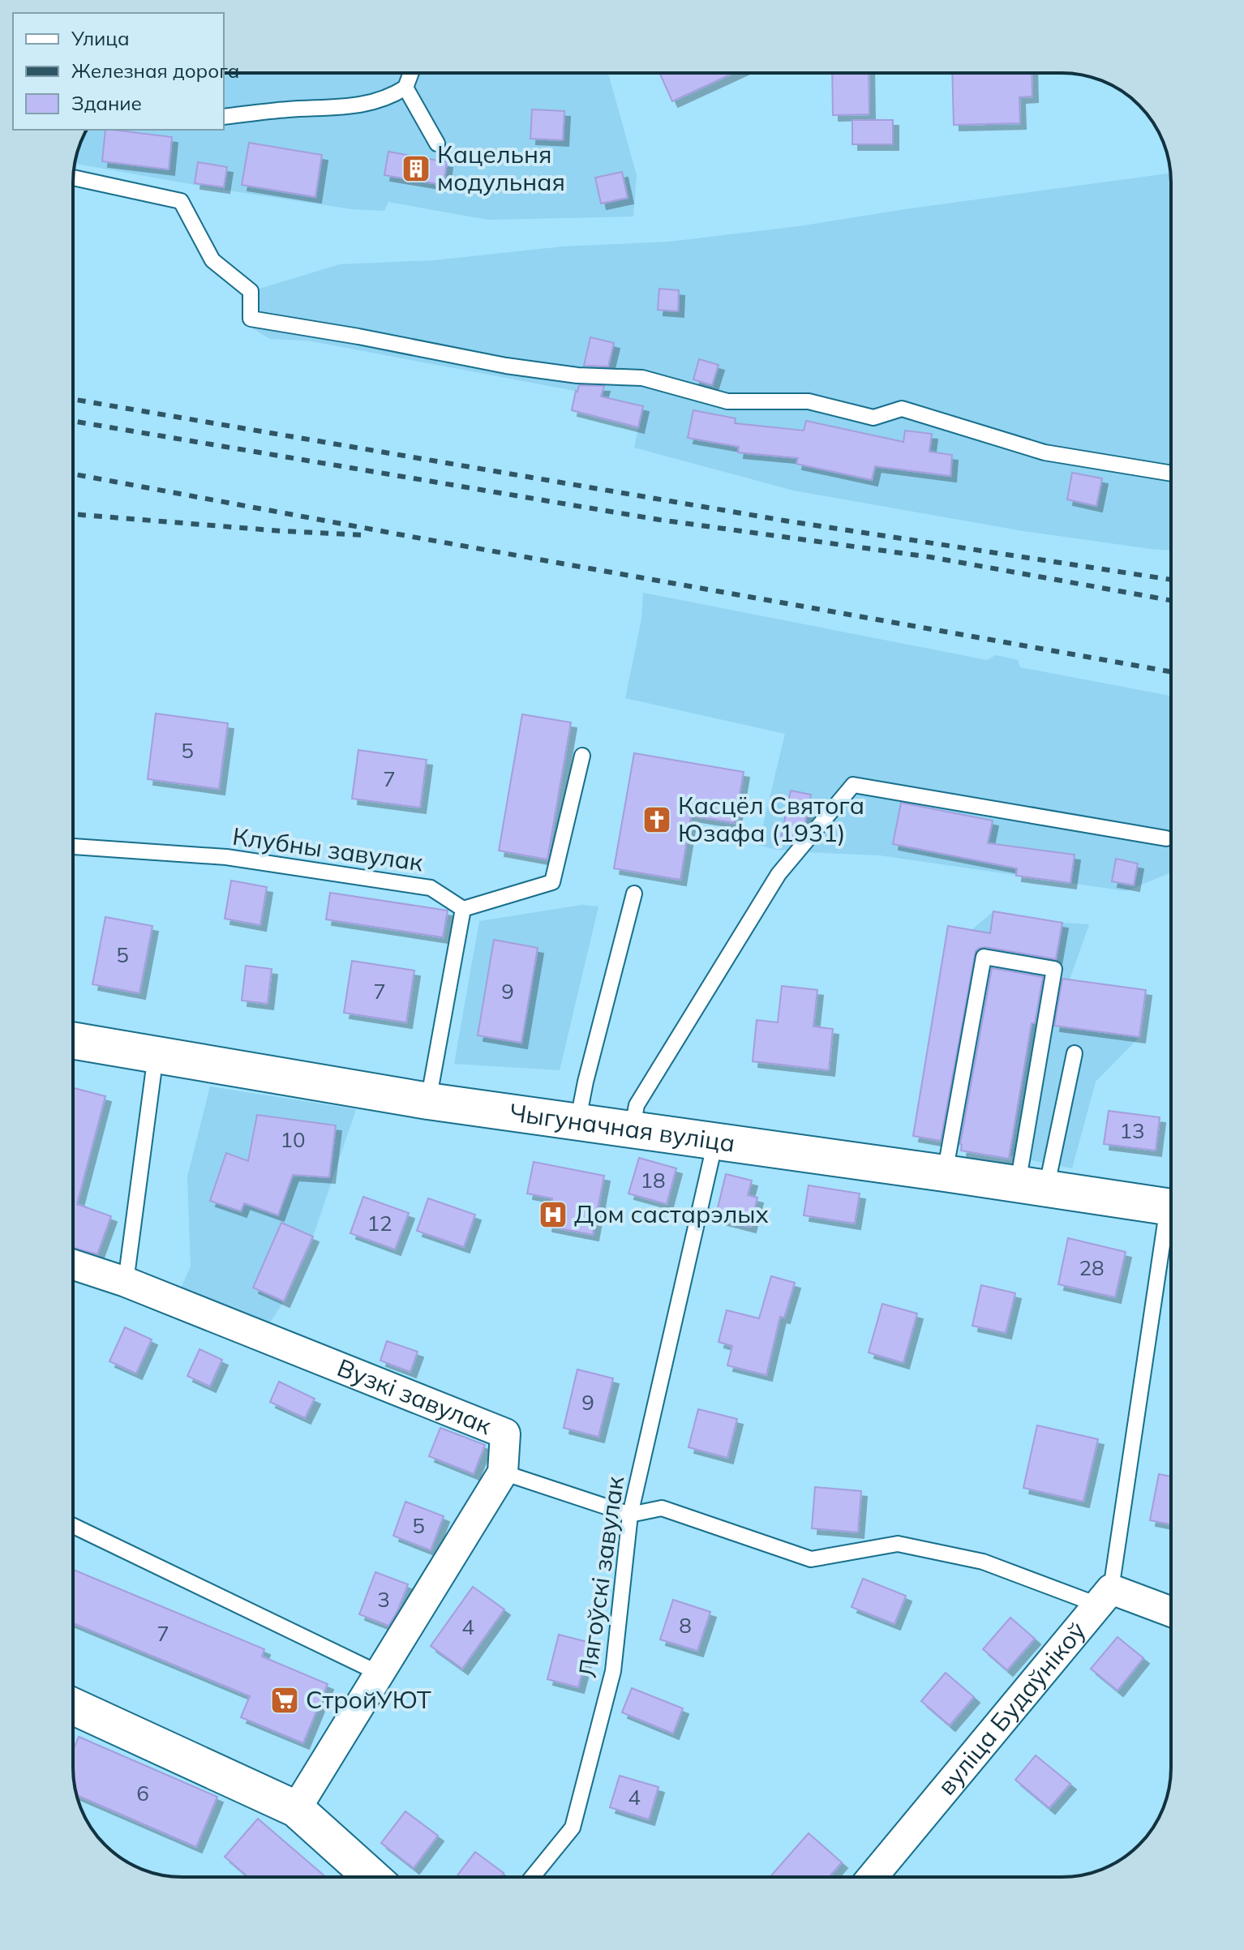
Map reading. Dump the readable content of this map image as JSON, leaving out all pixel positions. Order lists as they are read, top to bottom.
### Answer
{
  "streets": {
    "street": ["Чыгуначная вуліца", "Вузкі завулак", "вуліца Будаўнікоў"],
    "lane": ["Клубны завулак", "Лягоўскі завулак"]
  },
  "crossings": [
    ["Чыгуначная вуліца", "Лягоўскі завулак"]
  ],
  "places": {
    "building": ["Кацельня модульная"],
    "church": ["Касцёл Святога Юзафа (1931)"],
    "hospital": ["Дом састарэлых"],
    "supermarket": ["СтройУЮТ"]
  },
  "house_numbers": [
    "5",
    "7",
    "5",
    "7",
    "9",
    "13",
    "10",
    "18",
    "12",
    "28",
    "9",
    "5",
    "3",
    "8",
    "4",
    "7",
    "6",
    "4"
  ],
  "legend": ["Улица", "Железная дорога", "Здание"]
}
